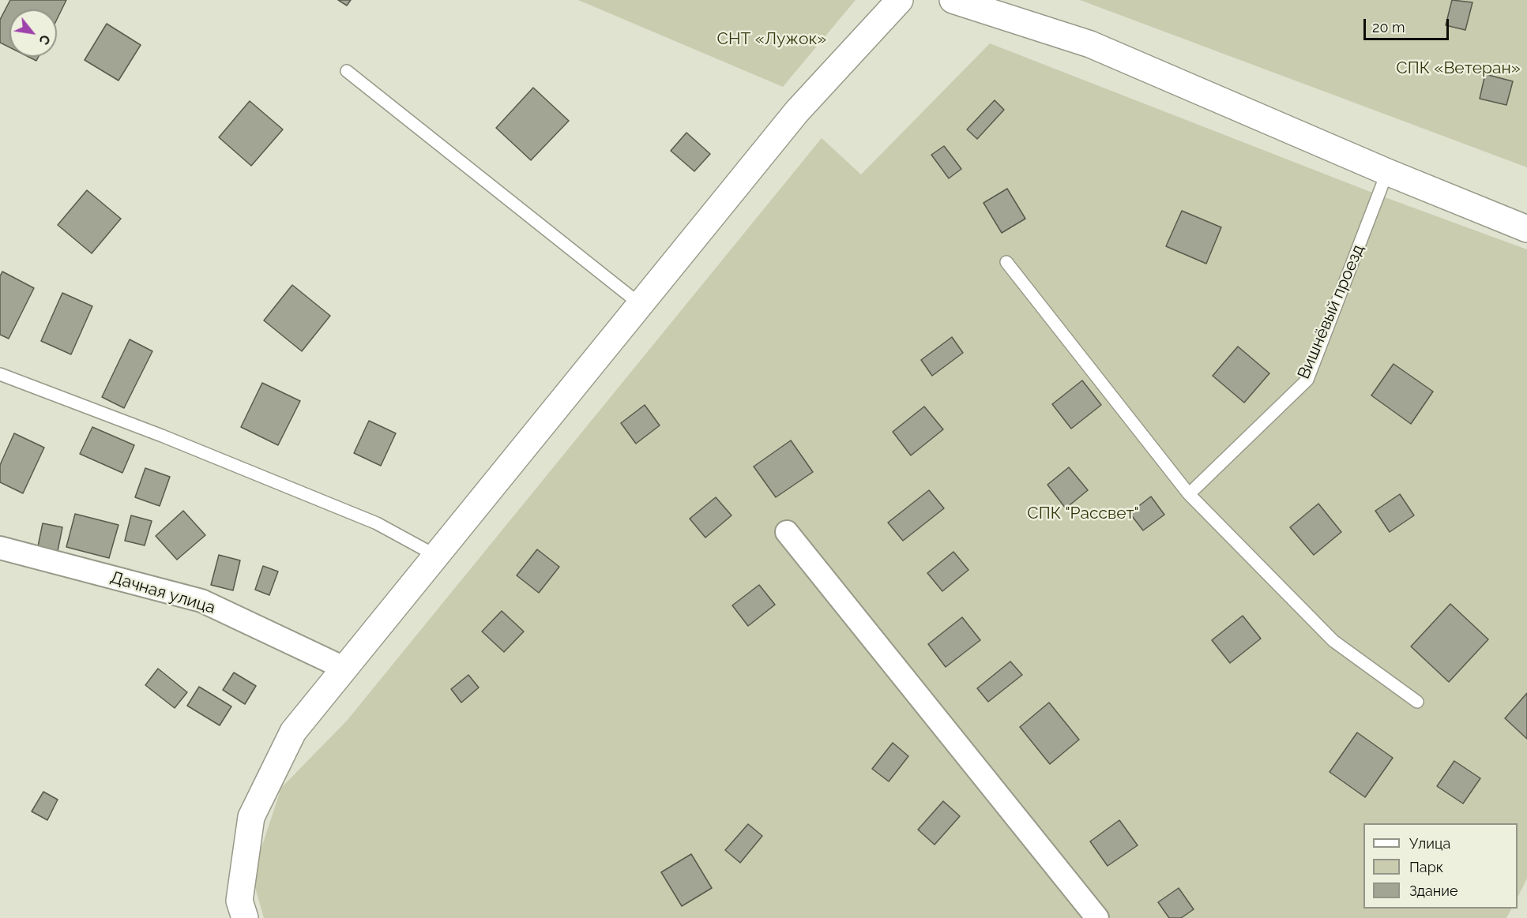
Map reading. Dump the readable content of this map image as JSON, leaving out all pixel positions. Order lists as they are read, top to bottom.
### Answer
{
  "streets": {
    "street": ["Дачная улица"],
    "lane": ["Вишнёвый проезд"]
  },
  "parks": ["СНТ «Лужок»", "СПК «Ветеран»", "СПК \"Рассвет\""],
  "legend": ["Улица", "Парк", "Здание"],
  "scale_bar": "20 m",
  "north": "bottom right"
}
